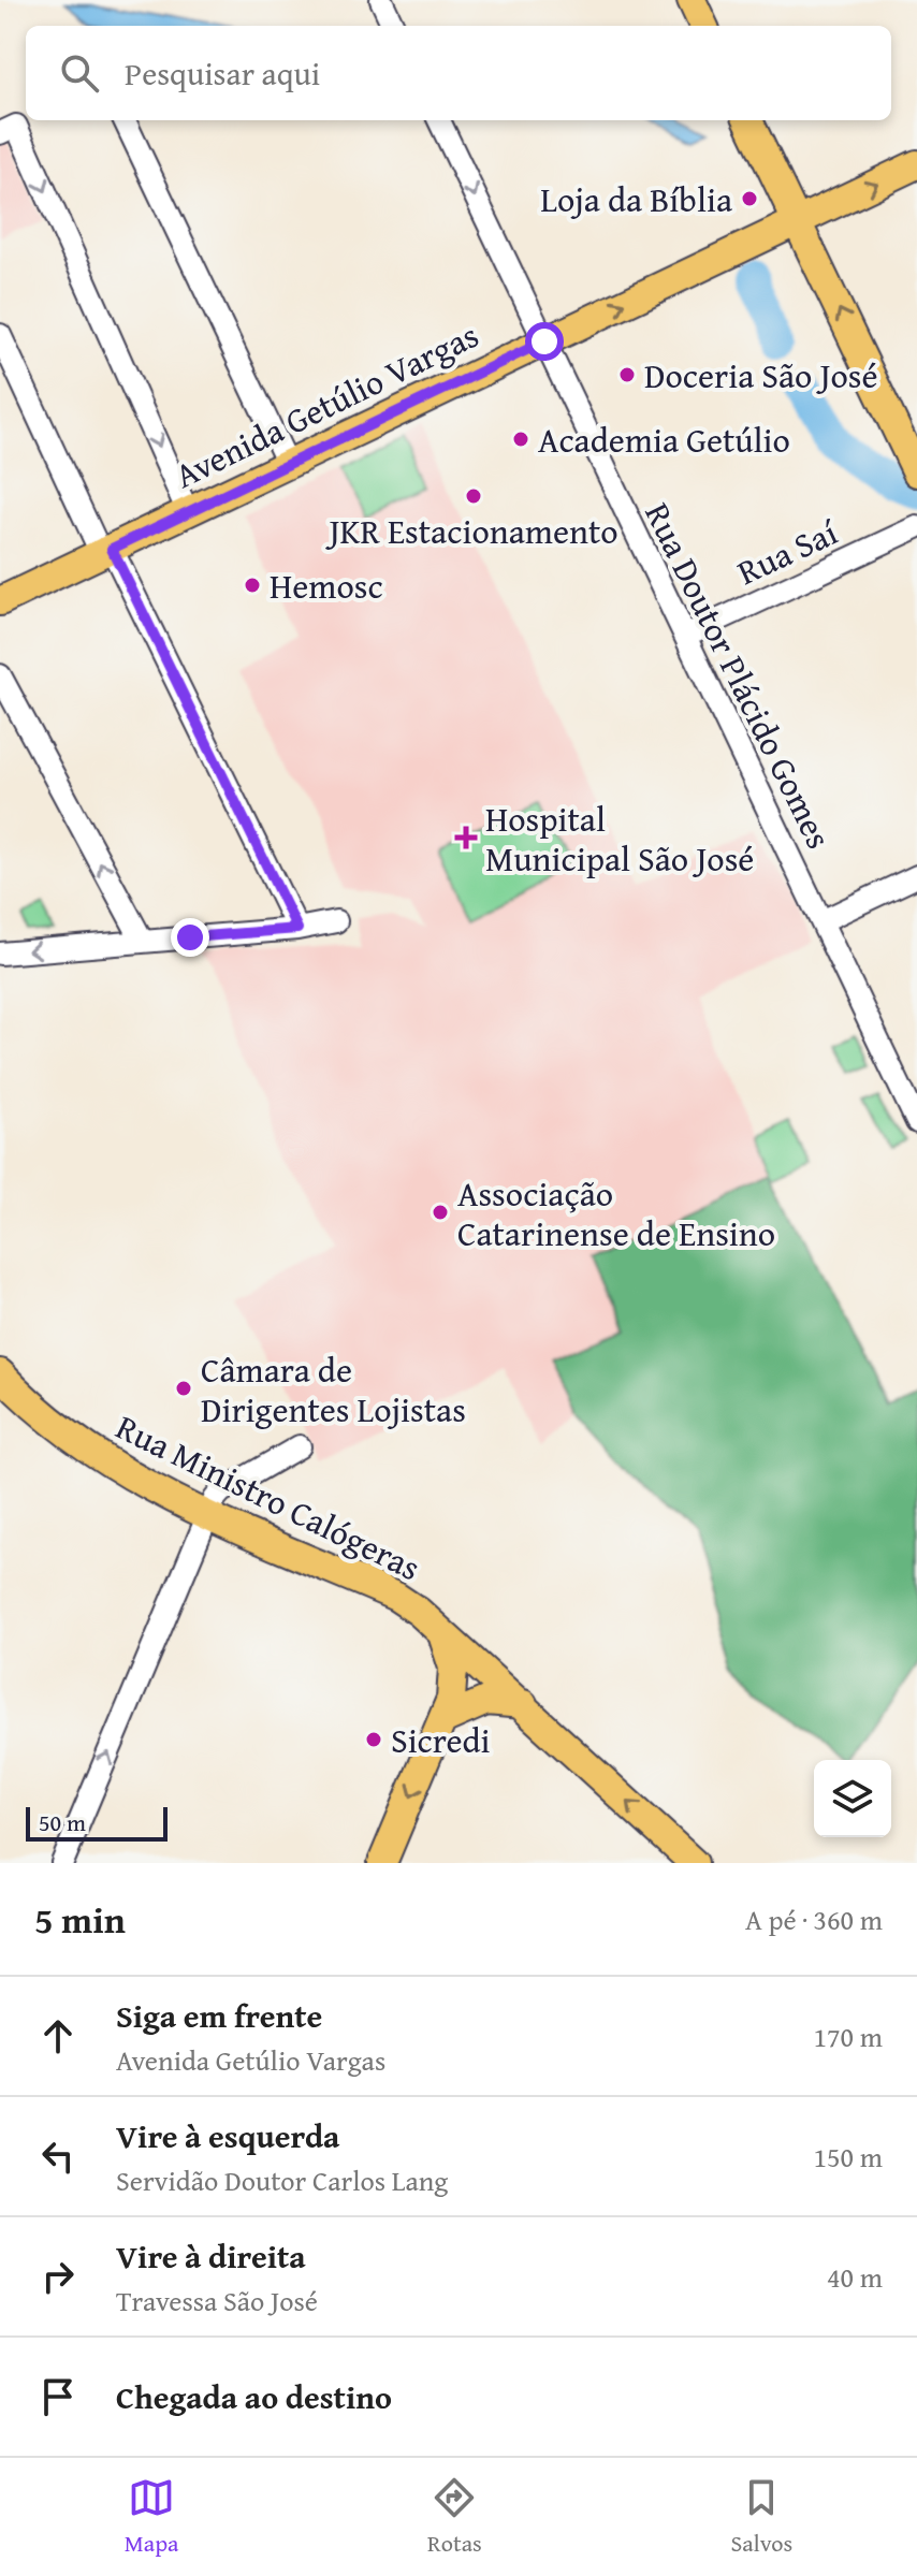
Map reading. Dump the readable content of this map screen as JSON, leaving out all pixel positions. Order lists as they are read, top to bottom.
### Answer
{
  "streets": {
    "main road": ["Avenida Getúlio Vargas", "Rua Ministro Calógeras"],
    "street": ["Rua Saí", "Rua Doutor Plácido Gomes"]
  },
  "crossings": [
    ["Avenida Getúlio Vargas", "Rua Doutor Plácido Gomes"],
    ["Rua Saí", "Rua Doutor Plácido Gomes"]
  ],
  "one_way": ["Avenida Getúlio Vargas"],
  "places": {
    "other": [
      "Loja da Bíblia",
      "Doceria São José",
      "Academia Getúlio",
      "JKR Estacionamento",
      "Hemosc",
      "Associação Catarinense de Ensino",
      "Câmara de Dirigentes Lojistas",
      "Sicredi"
    ],
    "health": ["Hospital Municipal São José"]
  },
  "scale_bar": "50 m",
  "page": {
    "search": "Pesquisar aqui",
    "scale": "50 m",
    "heading": ["5 min", "A pé · 360 m"],
    "list": [
      ["Siga em frente", "Avenida Getúlio Vargas", "170 m"],
      ["Vire à esquerda", "Servidão Doutor Carlos Lang", "150 m"],
      ["Vire à direita", "Travessa São José", "40 m"],
      "Chegada ao destino"
    ],
    "nav": ["Mapa", "Rotas", "Salvos"]
  }
}
